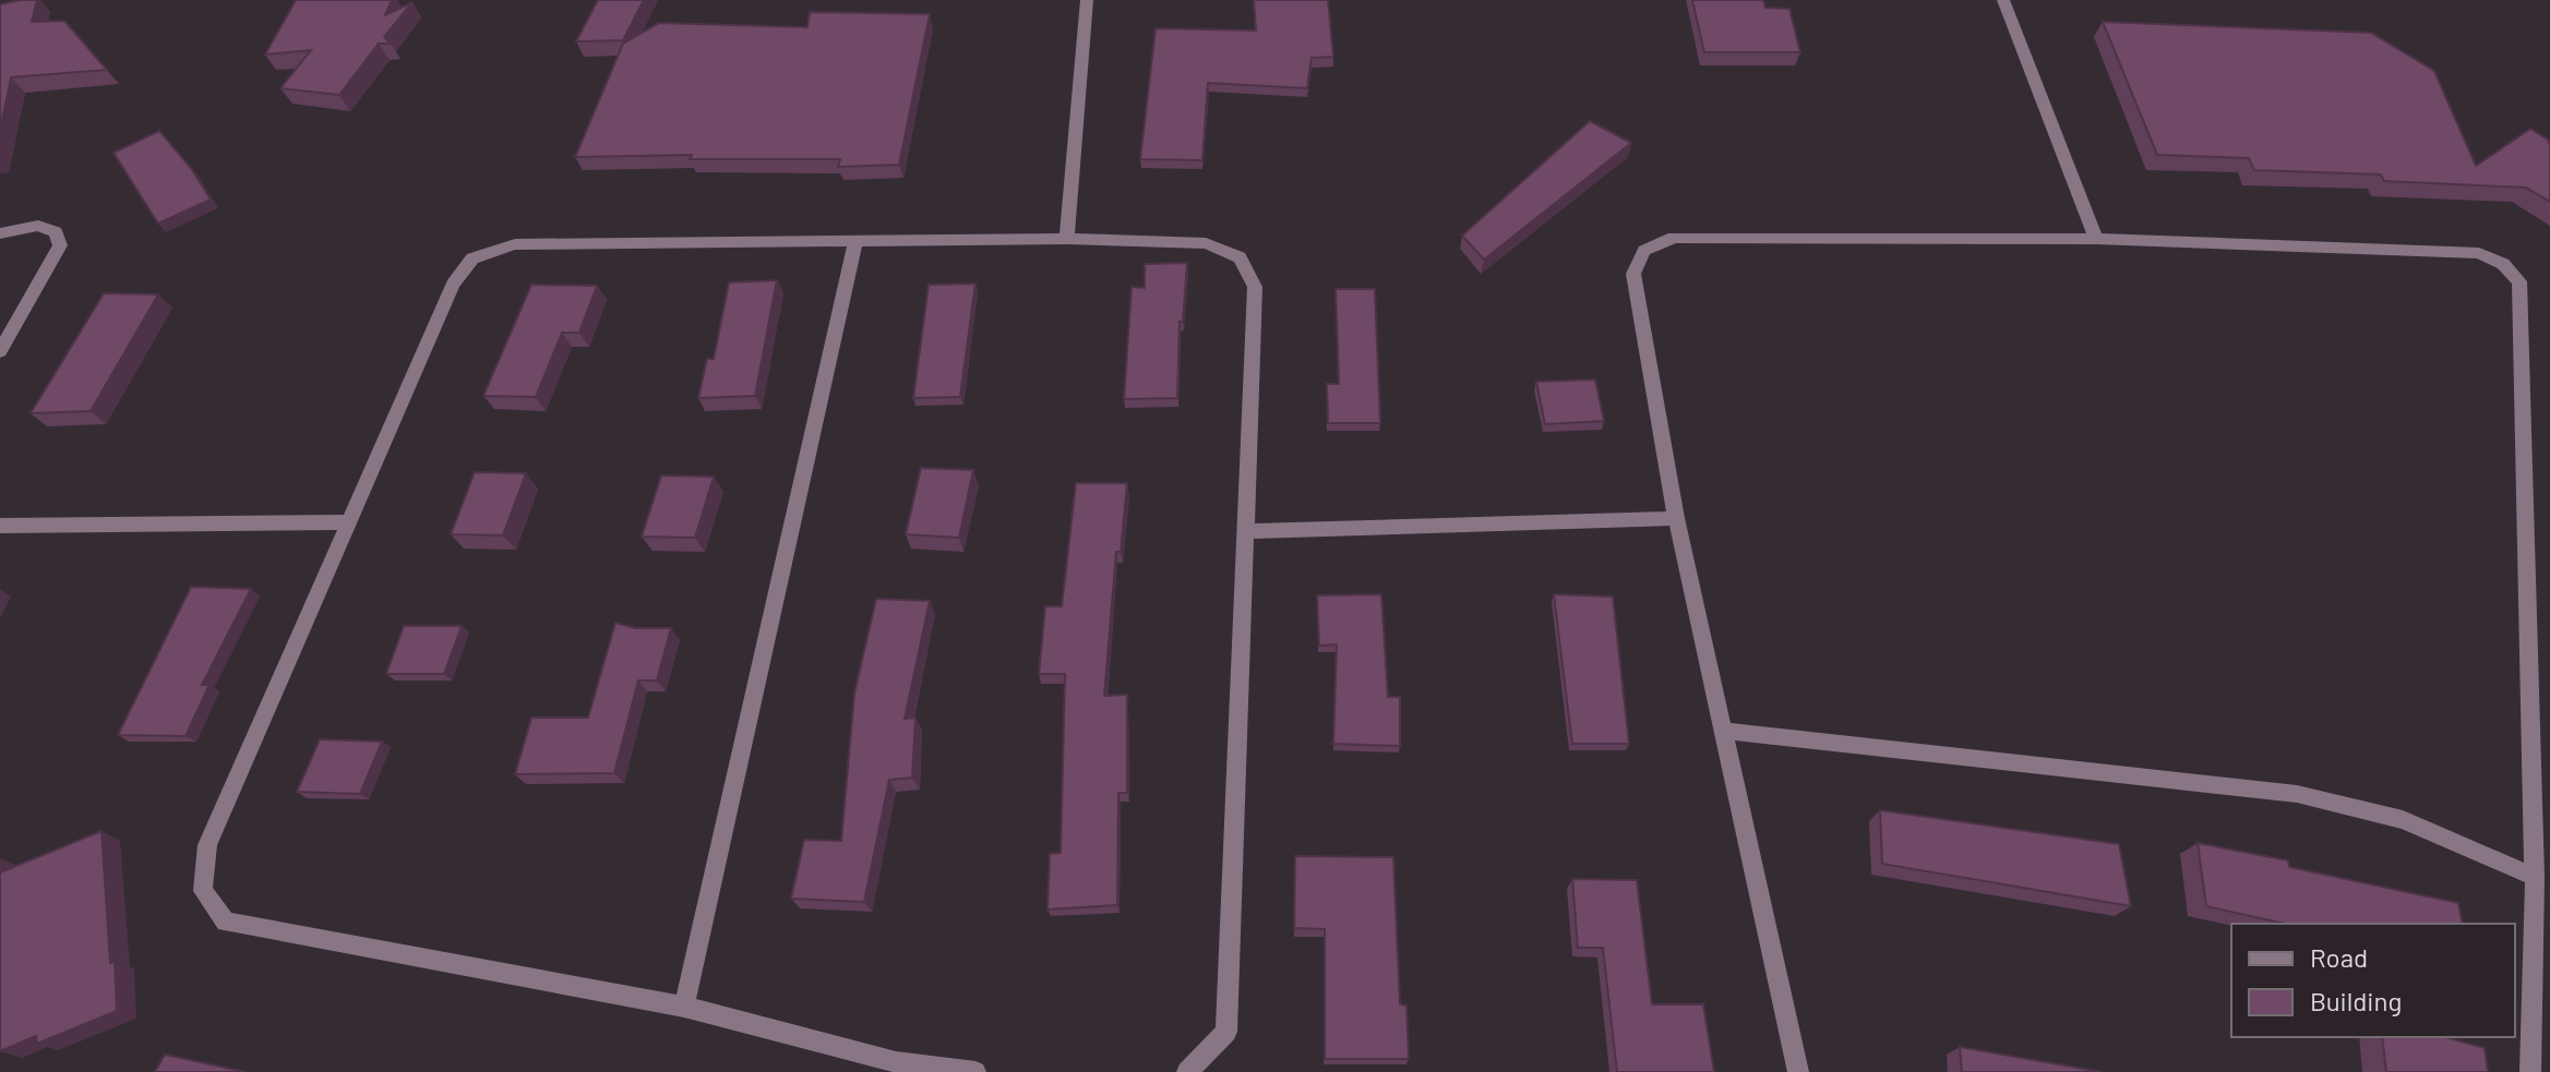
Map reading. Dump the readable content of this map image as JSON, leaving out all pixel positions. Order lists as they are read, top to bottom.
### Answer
{
  "legend": ["Road", "Building"]
}
